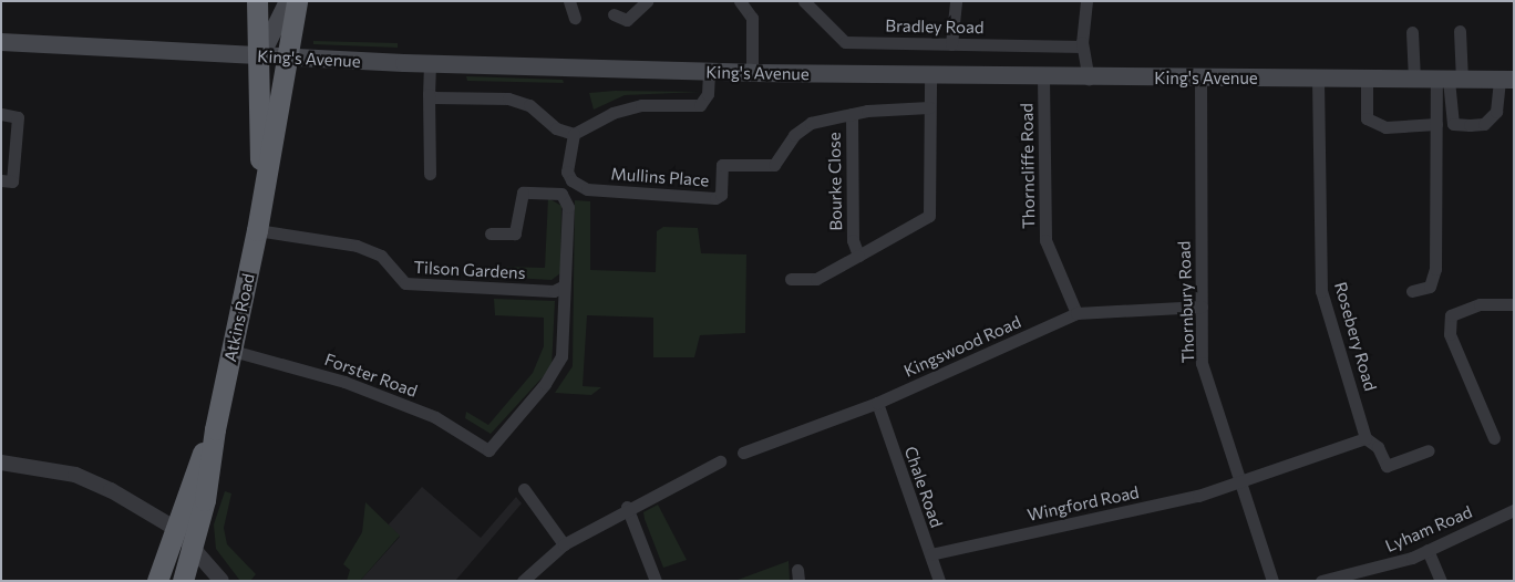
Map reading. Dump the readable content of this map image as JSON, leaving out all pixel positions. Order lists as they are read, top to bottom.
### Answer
{
  "streets": {
    "highway": ["Atkins Road"],
    "main road": ["King's Avenue"],
    "street": [
      "Bradley Road",
      "Thorncliffe Road",
      "Mullins Place",
      "Bourke Close",
      "Tilson Gardens",
      "Thornbury Road",
      "Rosebery Road",
      "Kingswood Road",
      "Forster Road",
      "Chale Road",
      "Wingford Road",
      "Lyham Road"
    ]
  },
  "crossings": [
    ["King's Avenue", "Thorncliffe Road"],
    ["King's Avenue", "Thornbury Road"],
    ["King's Avenue", "Atkins Road"],
    ["King's Avenue", "Rosebery Road"],
    ["Thorncliffe Road", "Kingswood Road"],
    ["Mullins Place", "Bourke Close"],
    ["Tilson Gardens", "Atkins Road"],
    ["Tilson Gardens", "Forster Road"],
    ["Thornbury Road", "Kingswood Road"],
    ["Thornbury Road", "Wingford Road"],
    ["Atkins Road", "Forster Road"],
    ["Kingswood Road", "Chale Road"],
    ["Chale Road", "Wingford Road"]
  ]
}
